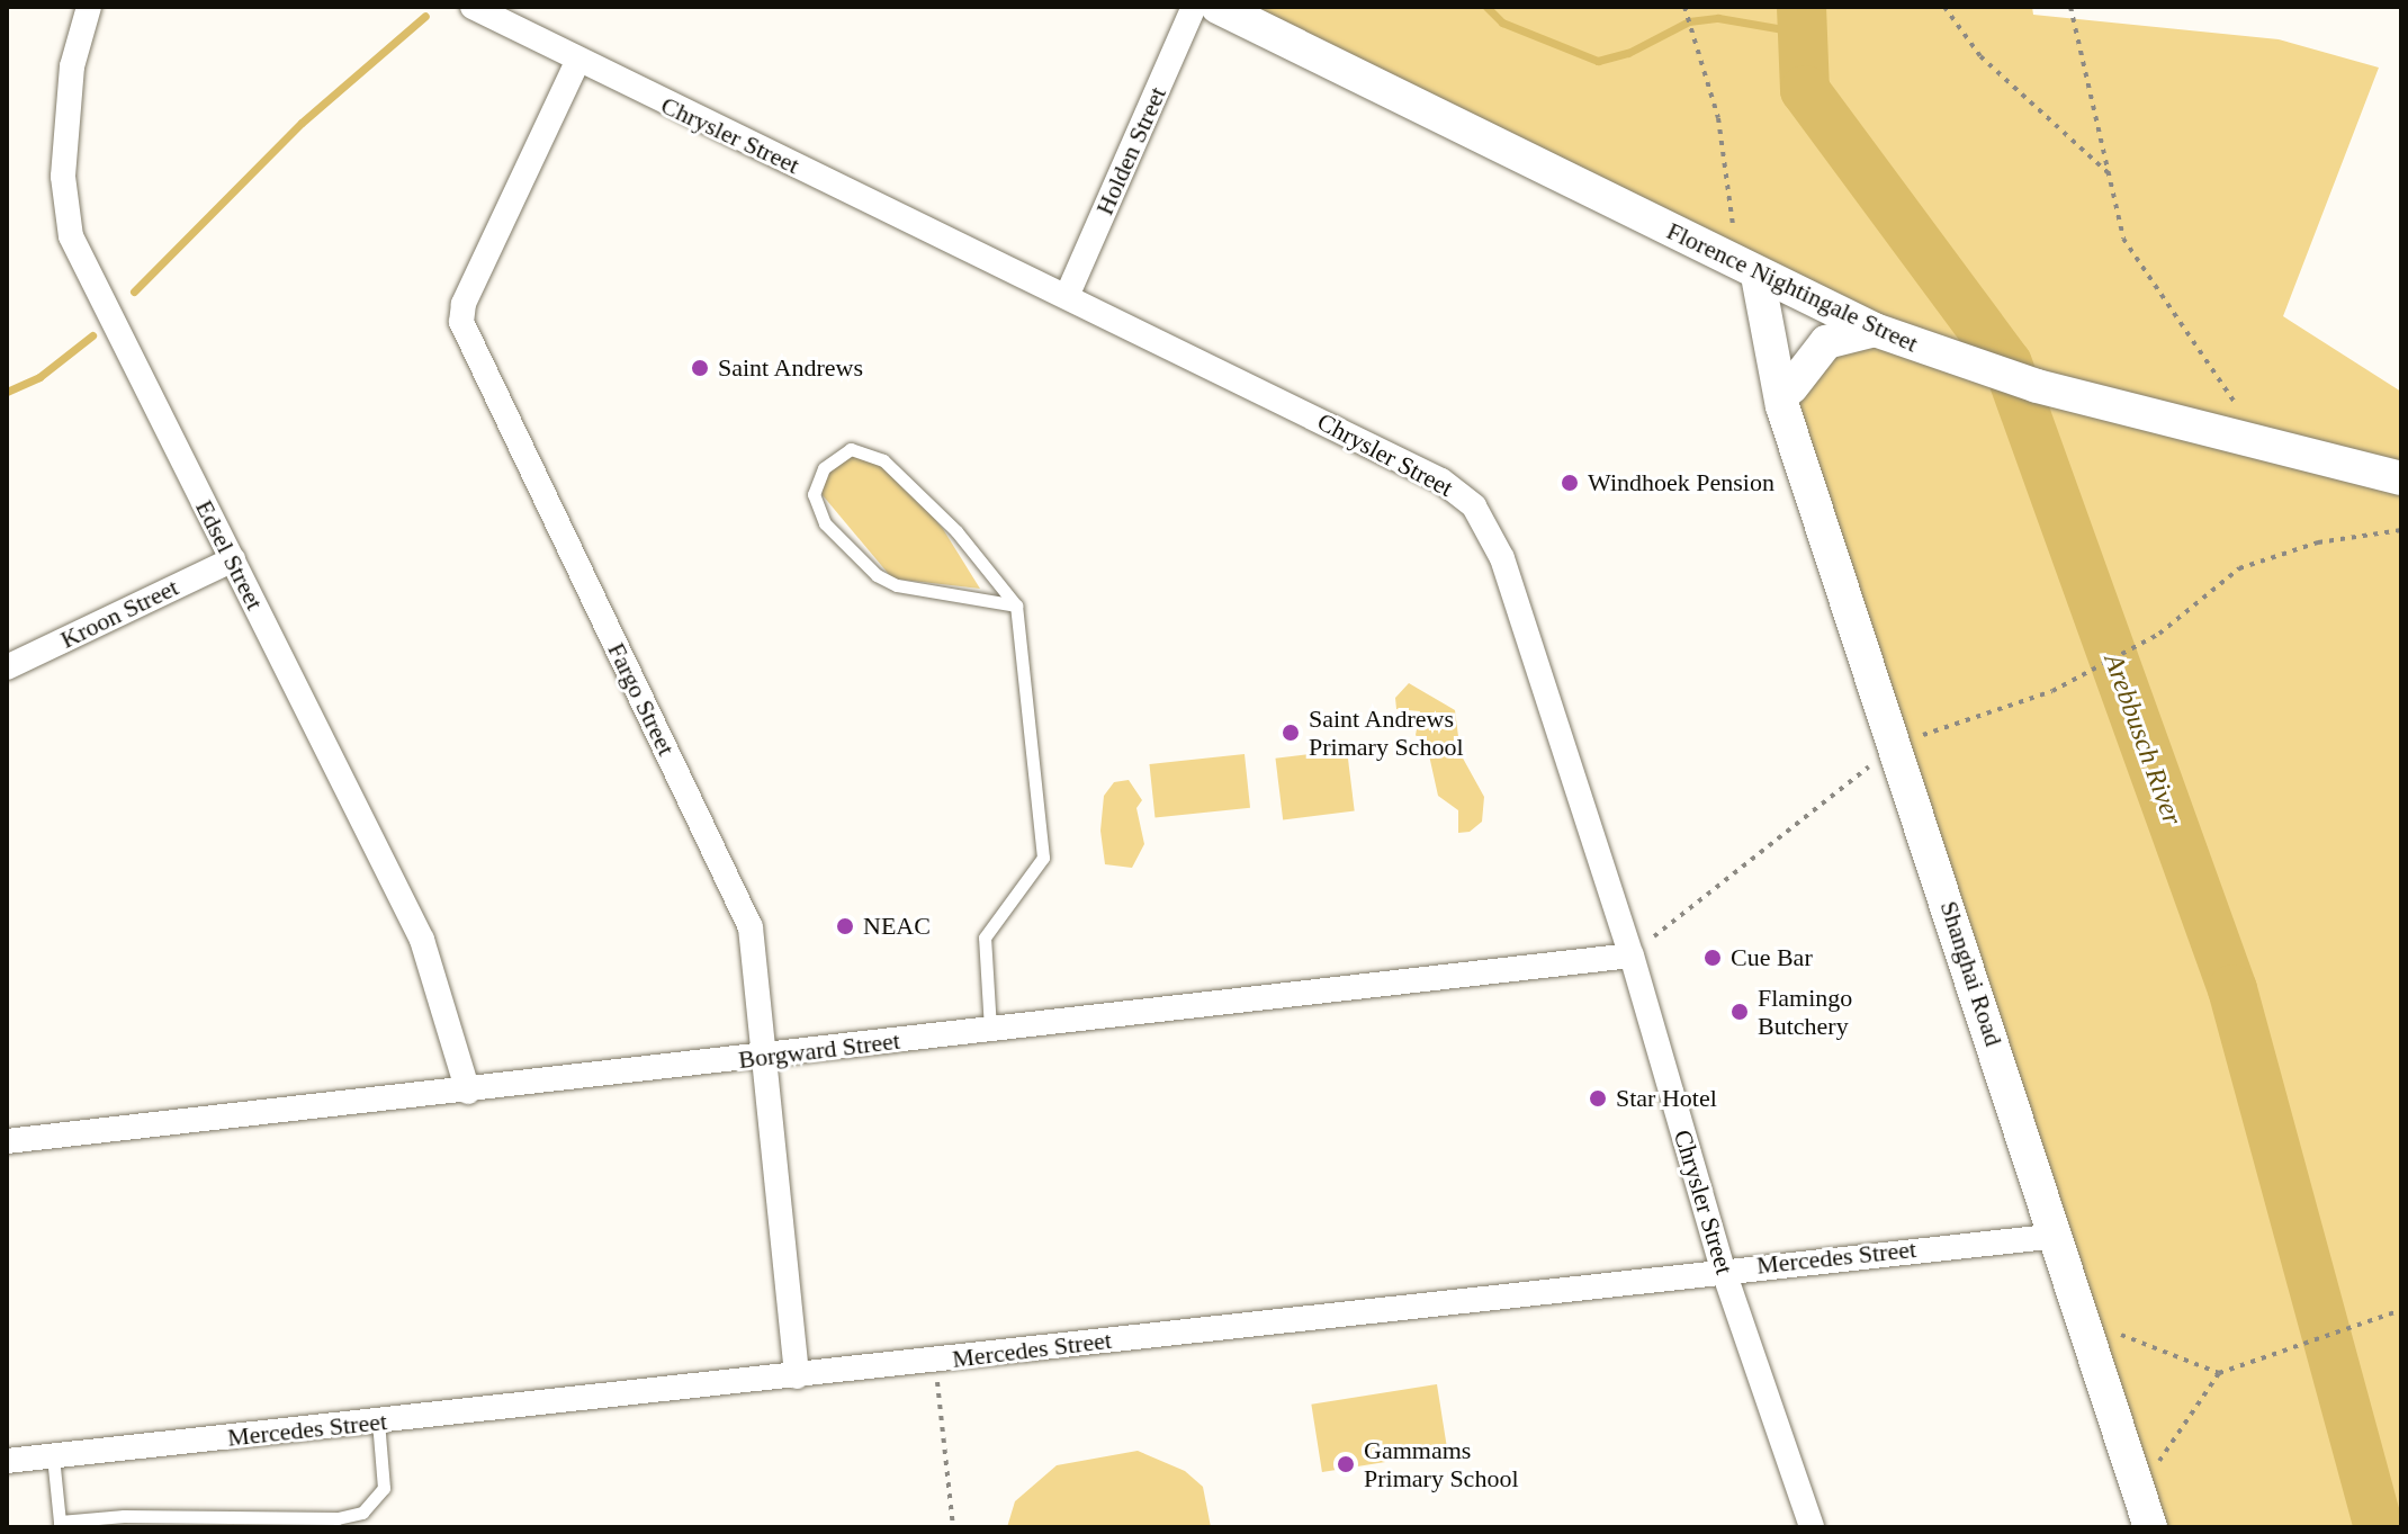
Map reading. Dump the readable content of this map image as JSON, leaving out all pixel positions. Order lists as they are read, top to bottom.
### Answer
{
  "streets": {
    "street": [
      "Chrysler Street",
      "Holden Street",
      "Florence Nightingale Street",
      "Edsel Street",
      "Kroon Street",
      "Fargo Street",
      "Shanghai Road",
      "Borgward Street",
      "Mercedes Street"
    ]
  },
  "crossings": [
    ["Chrysler Street", "Holden Street"],
    ["Chrysler Street", "Fargo Street"],
    ["Chrysler Street", "Borgward Street"],
    ["Chrysler Street", "Mercedes Street"],
    ["Florence Nightingale Street", "Shanghai Road"],
    ["Edsel Street", "Kroon Street"],
    ["Edsel Street", "Borgward Street"],
    ["Fargo Street", "Borgward Street"],
    ["Fargo Street", "Mercedes Street"],
    ["Shanghai Road", "Mercedes Street"]
  ],
  "water": ["Arebbusch River"],
  "places": [
    "Saint Andrews",
    "Windhoek Pension",
    "Saint Andrews Primary School",
    "NEAC",
    "Cue Bar",
    "Flamingo Butchery",
    "Star Hotel",
    "Gammams Primary School"
  ]
}
